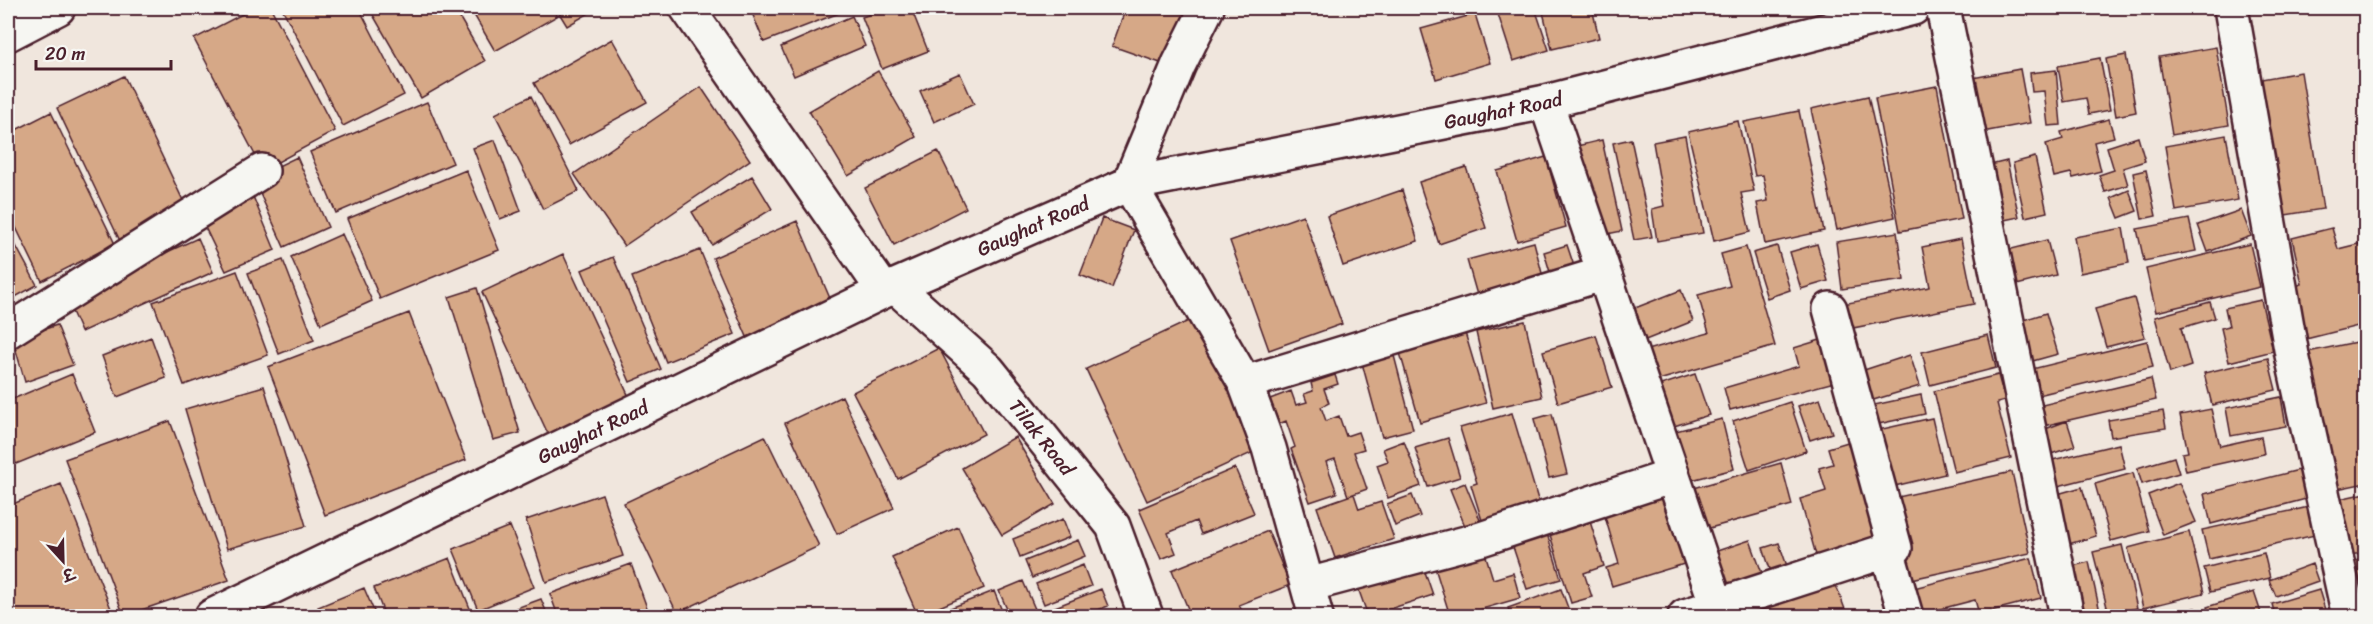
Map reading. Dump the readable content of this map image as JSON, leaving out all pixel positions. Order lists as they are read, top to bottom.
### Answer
{
  "streets": {
    "street": ["Gaughat Road", "Tilak Road"]
  },
  "crossings": [
    ["Gaughat Road", "Tilak Road"]
  ],
  "scale_bar": "20 m",
  "north": "bottom"
}
